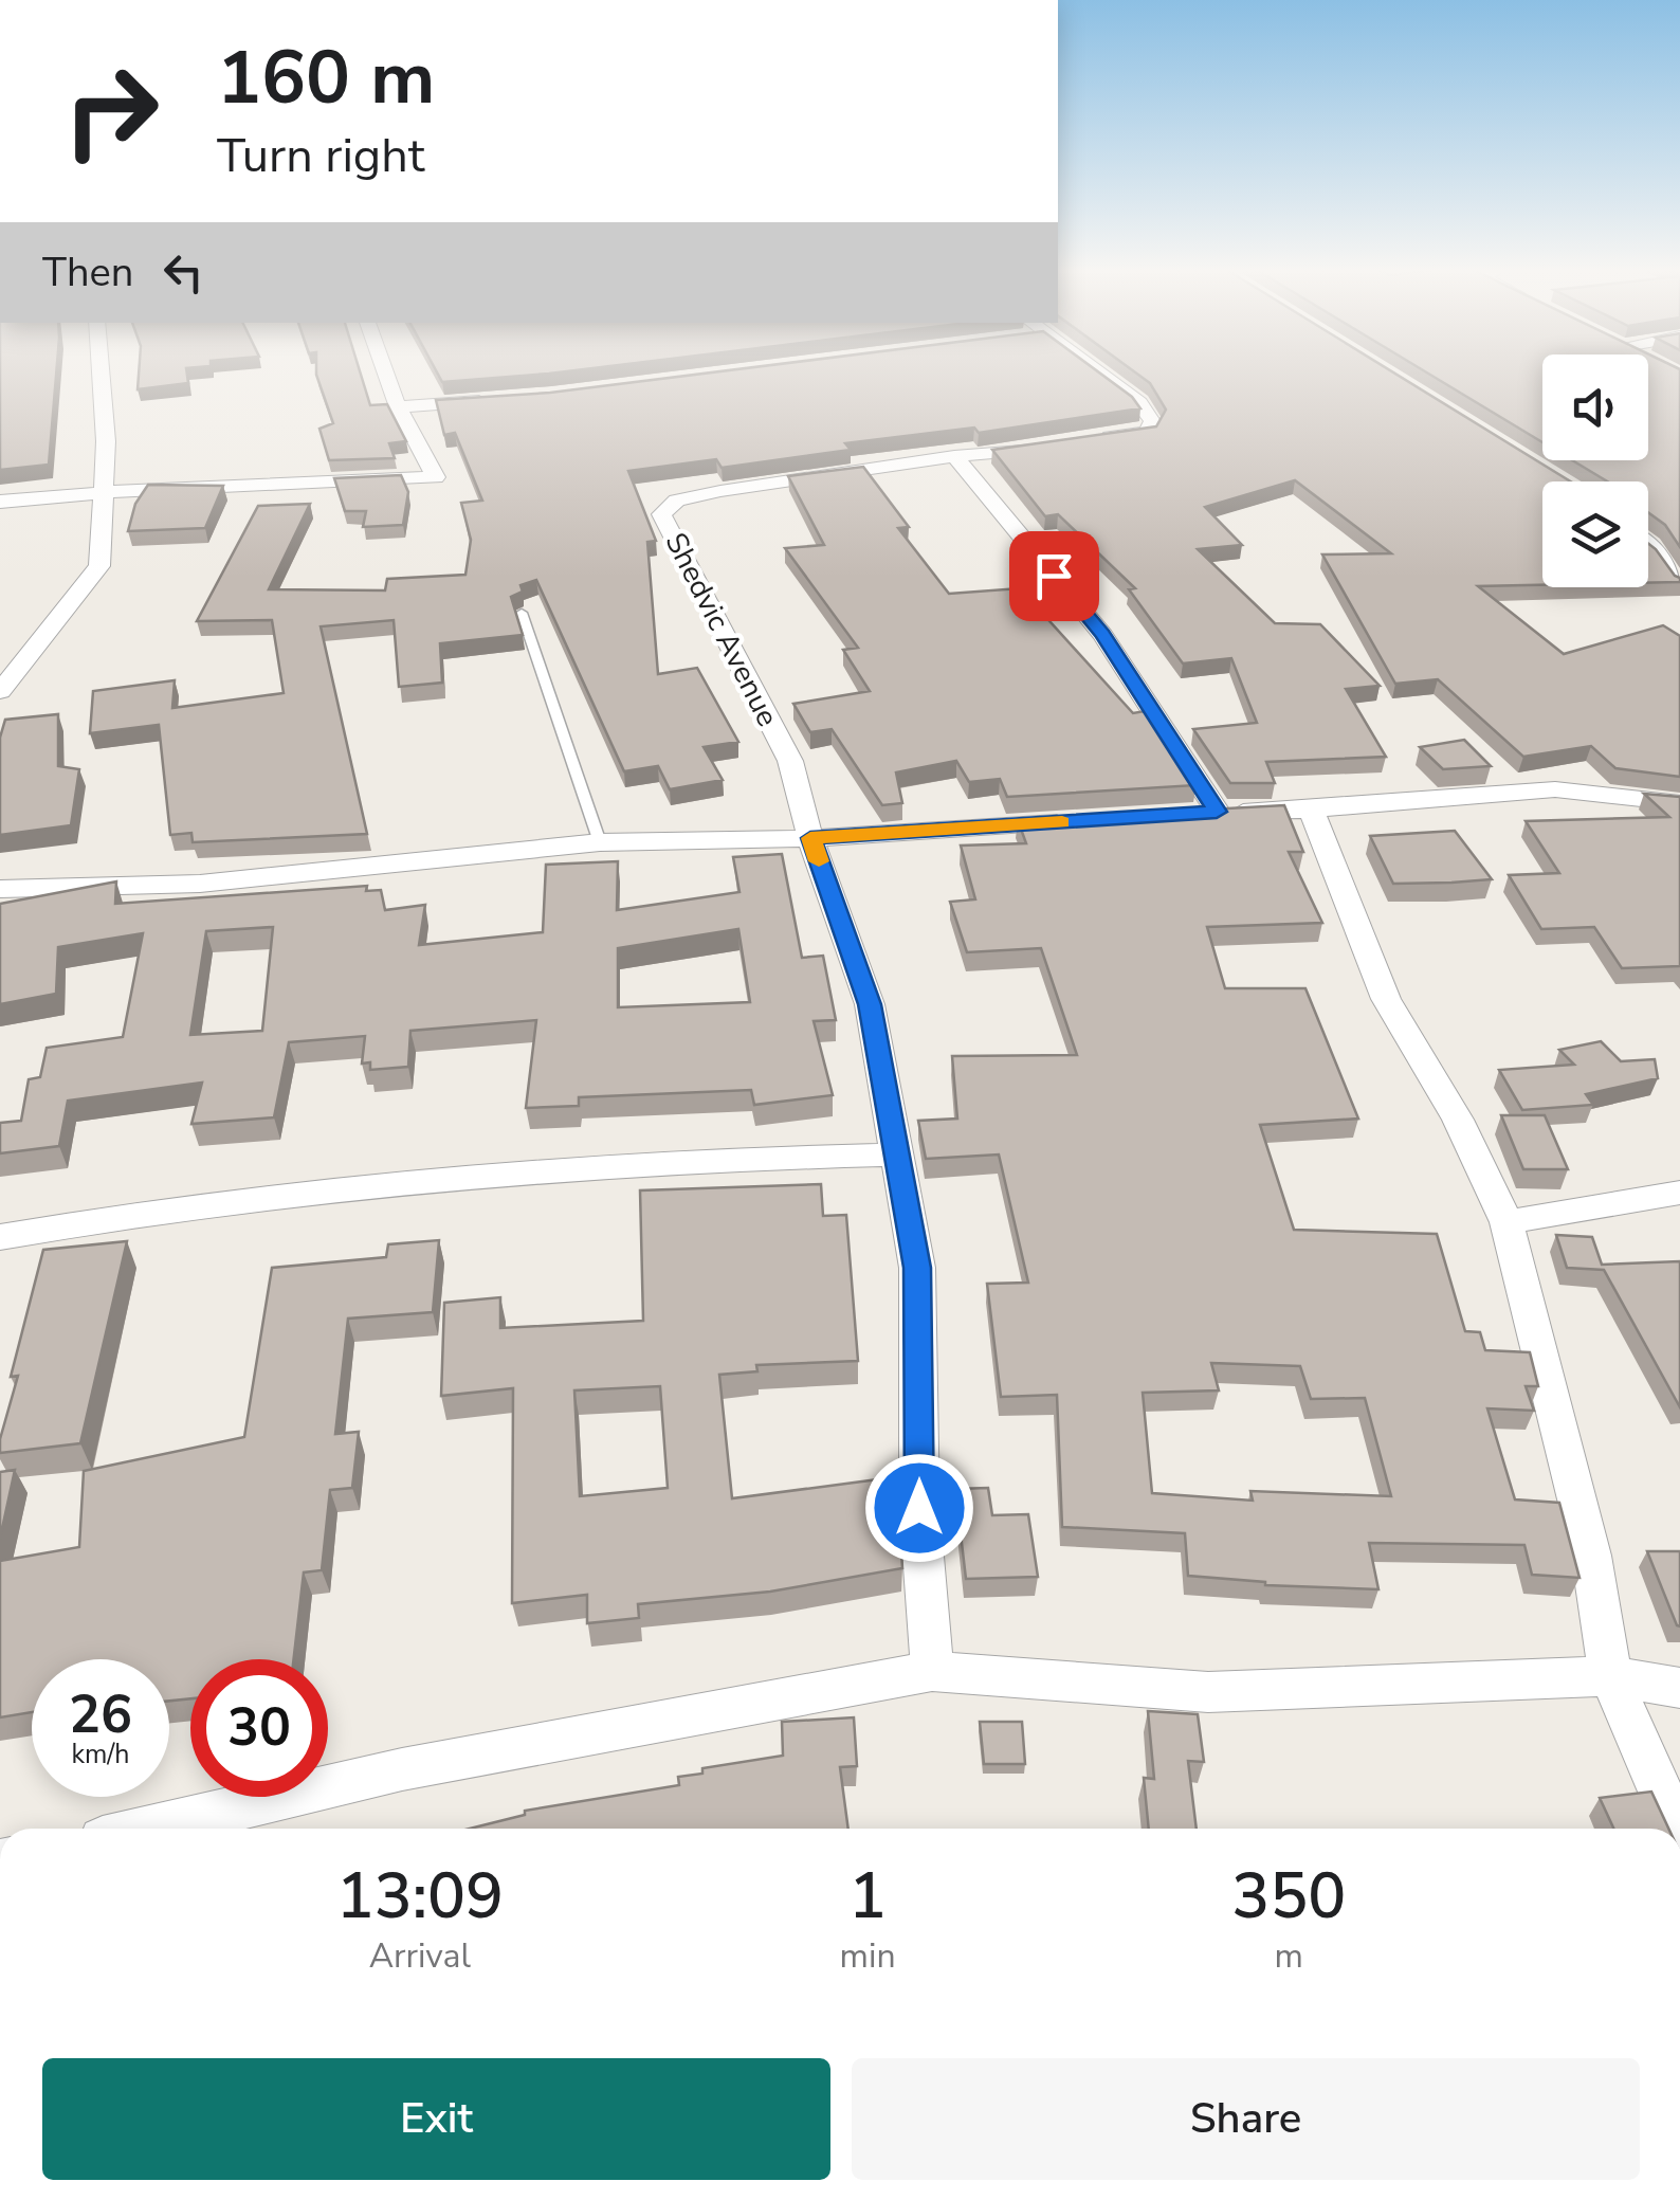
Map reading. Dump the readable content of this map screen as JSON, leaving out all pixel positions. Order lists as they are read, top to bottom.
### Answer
{
  "streets": {
    "street": ["Shedvic Avenue"]
  },
  "page": {
    "turn": ["160 m", "Turn right"],
    "then": "Then",
    "speed": "26 km/h",
    "limit": "30",
    "eta": [
      "13:09",
      "Arrival",
      "1",
      "min",
      "350",
      "m"
    ],
    "buttons": ["Exit", "Share"]
  }
}
